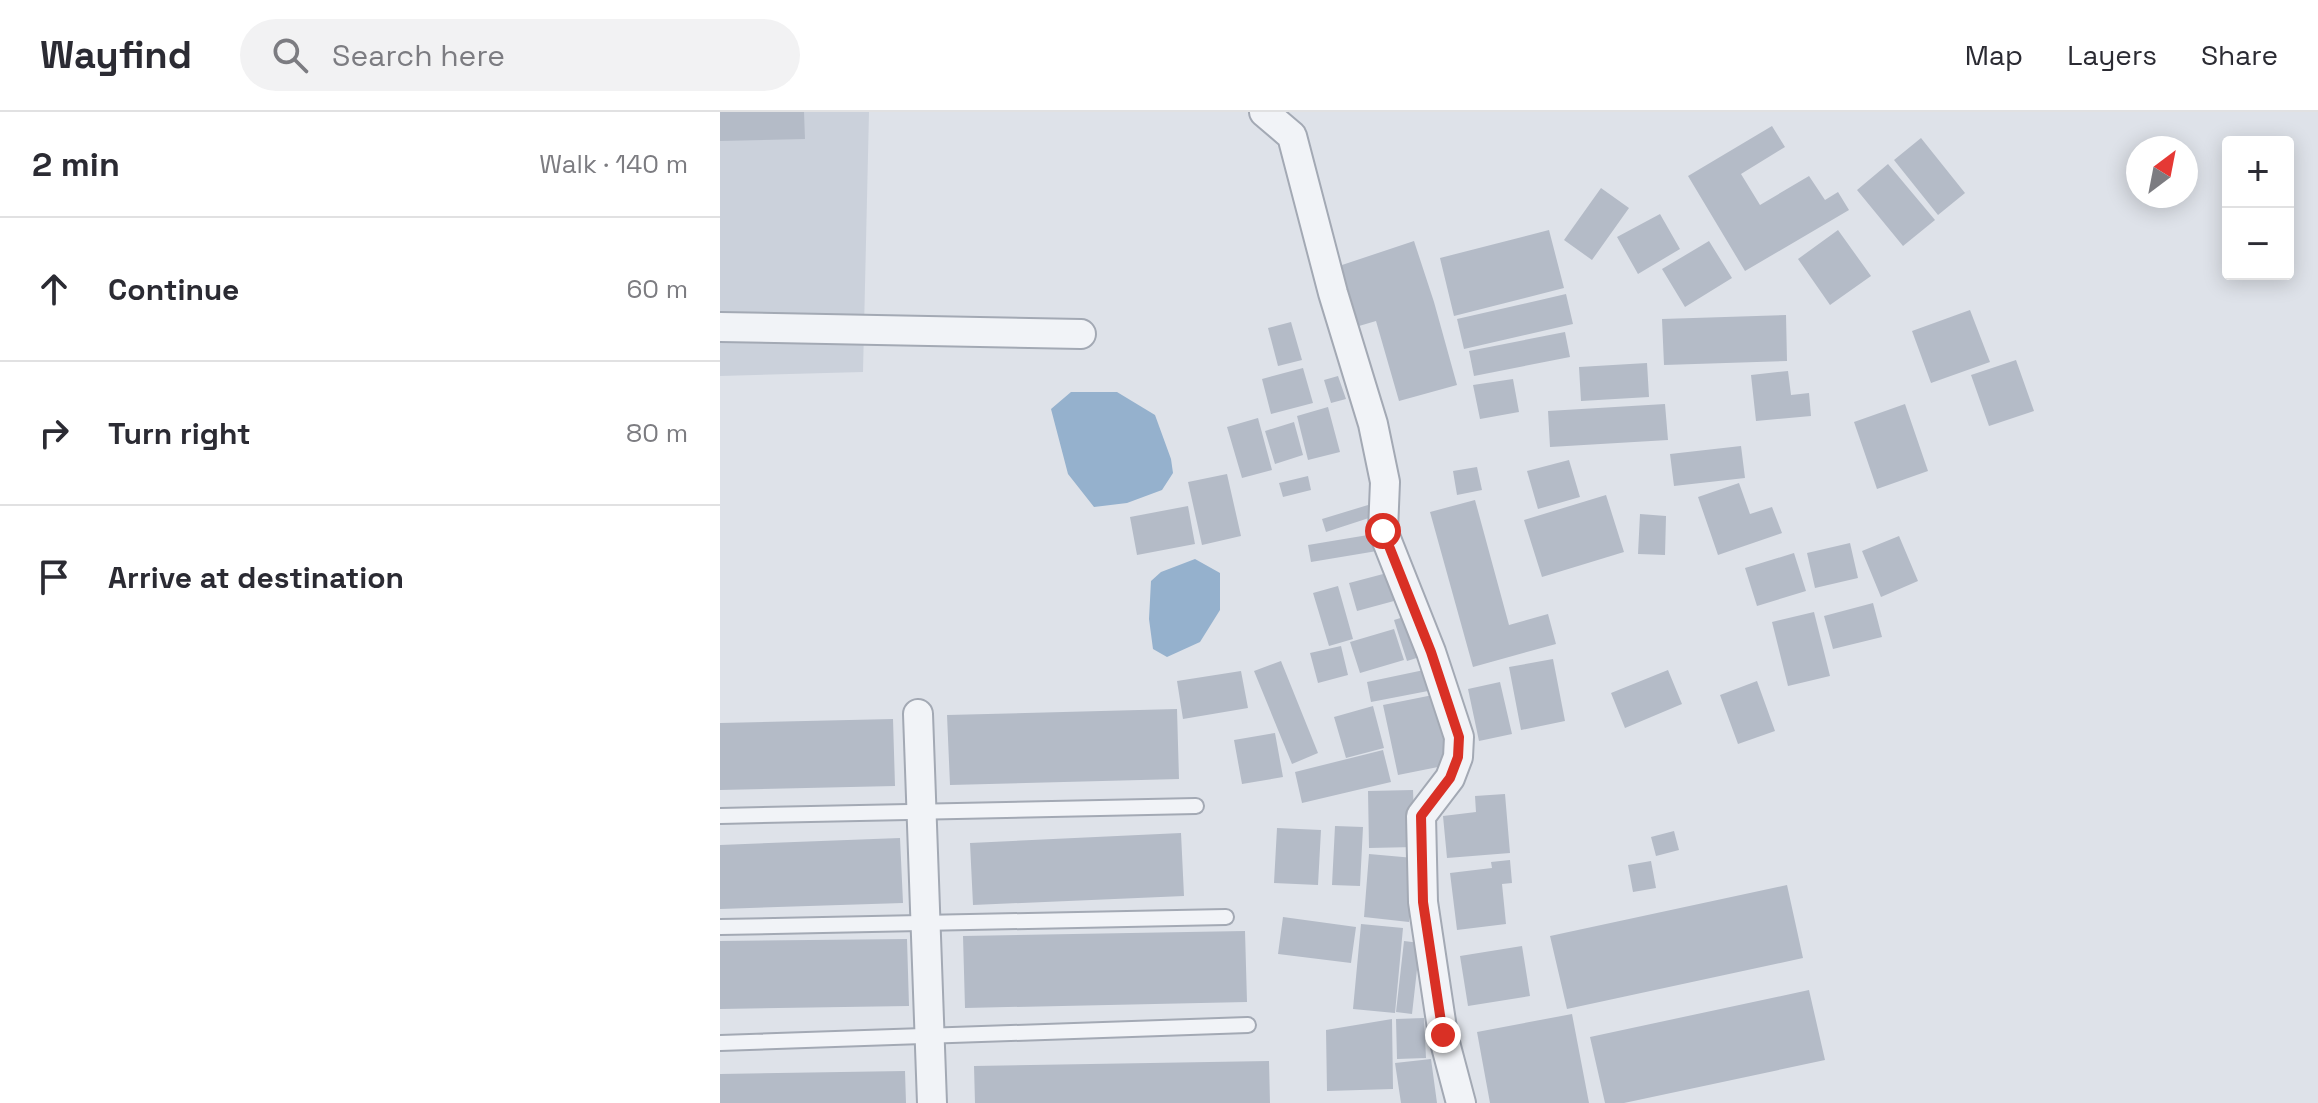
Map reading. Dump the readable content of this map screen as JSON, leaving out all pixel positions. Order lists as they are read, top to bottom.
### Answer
{
  "north": "top right",
  "page": {
    "header": "Wayfind",
    "search": "Search here",
    "nav": ["Map", "Layers", "Share"],
    "heading": ["2 min", "Walk · 140 m"],
    "map_buttons": ["+", "−"],
    "list": [
      ["Continue", "60 m"],
      ["Turn right", "80 m"],
      "Arrive at destination"
    ]
  }
}
